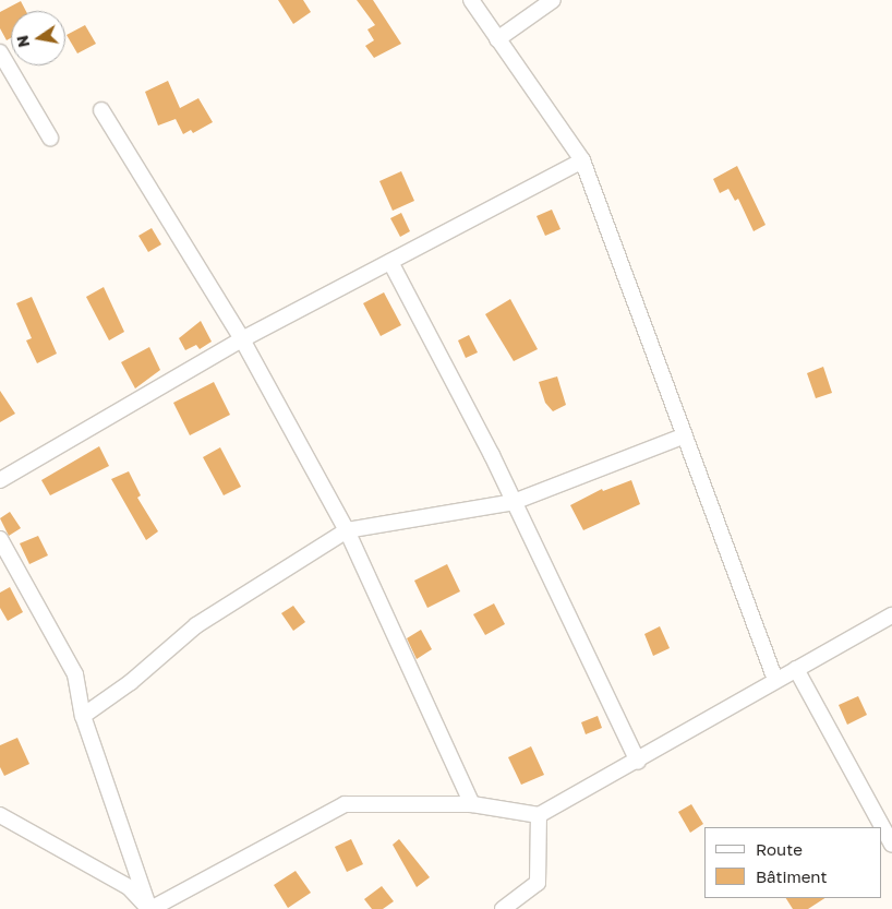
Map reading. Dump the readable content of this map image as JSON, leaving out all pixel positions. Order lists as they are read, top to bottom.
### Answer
{
  "legend": ["Route", "Bâtiment"],
  "north": "left"
}
